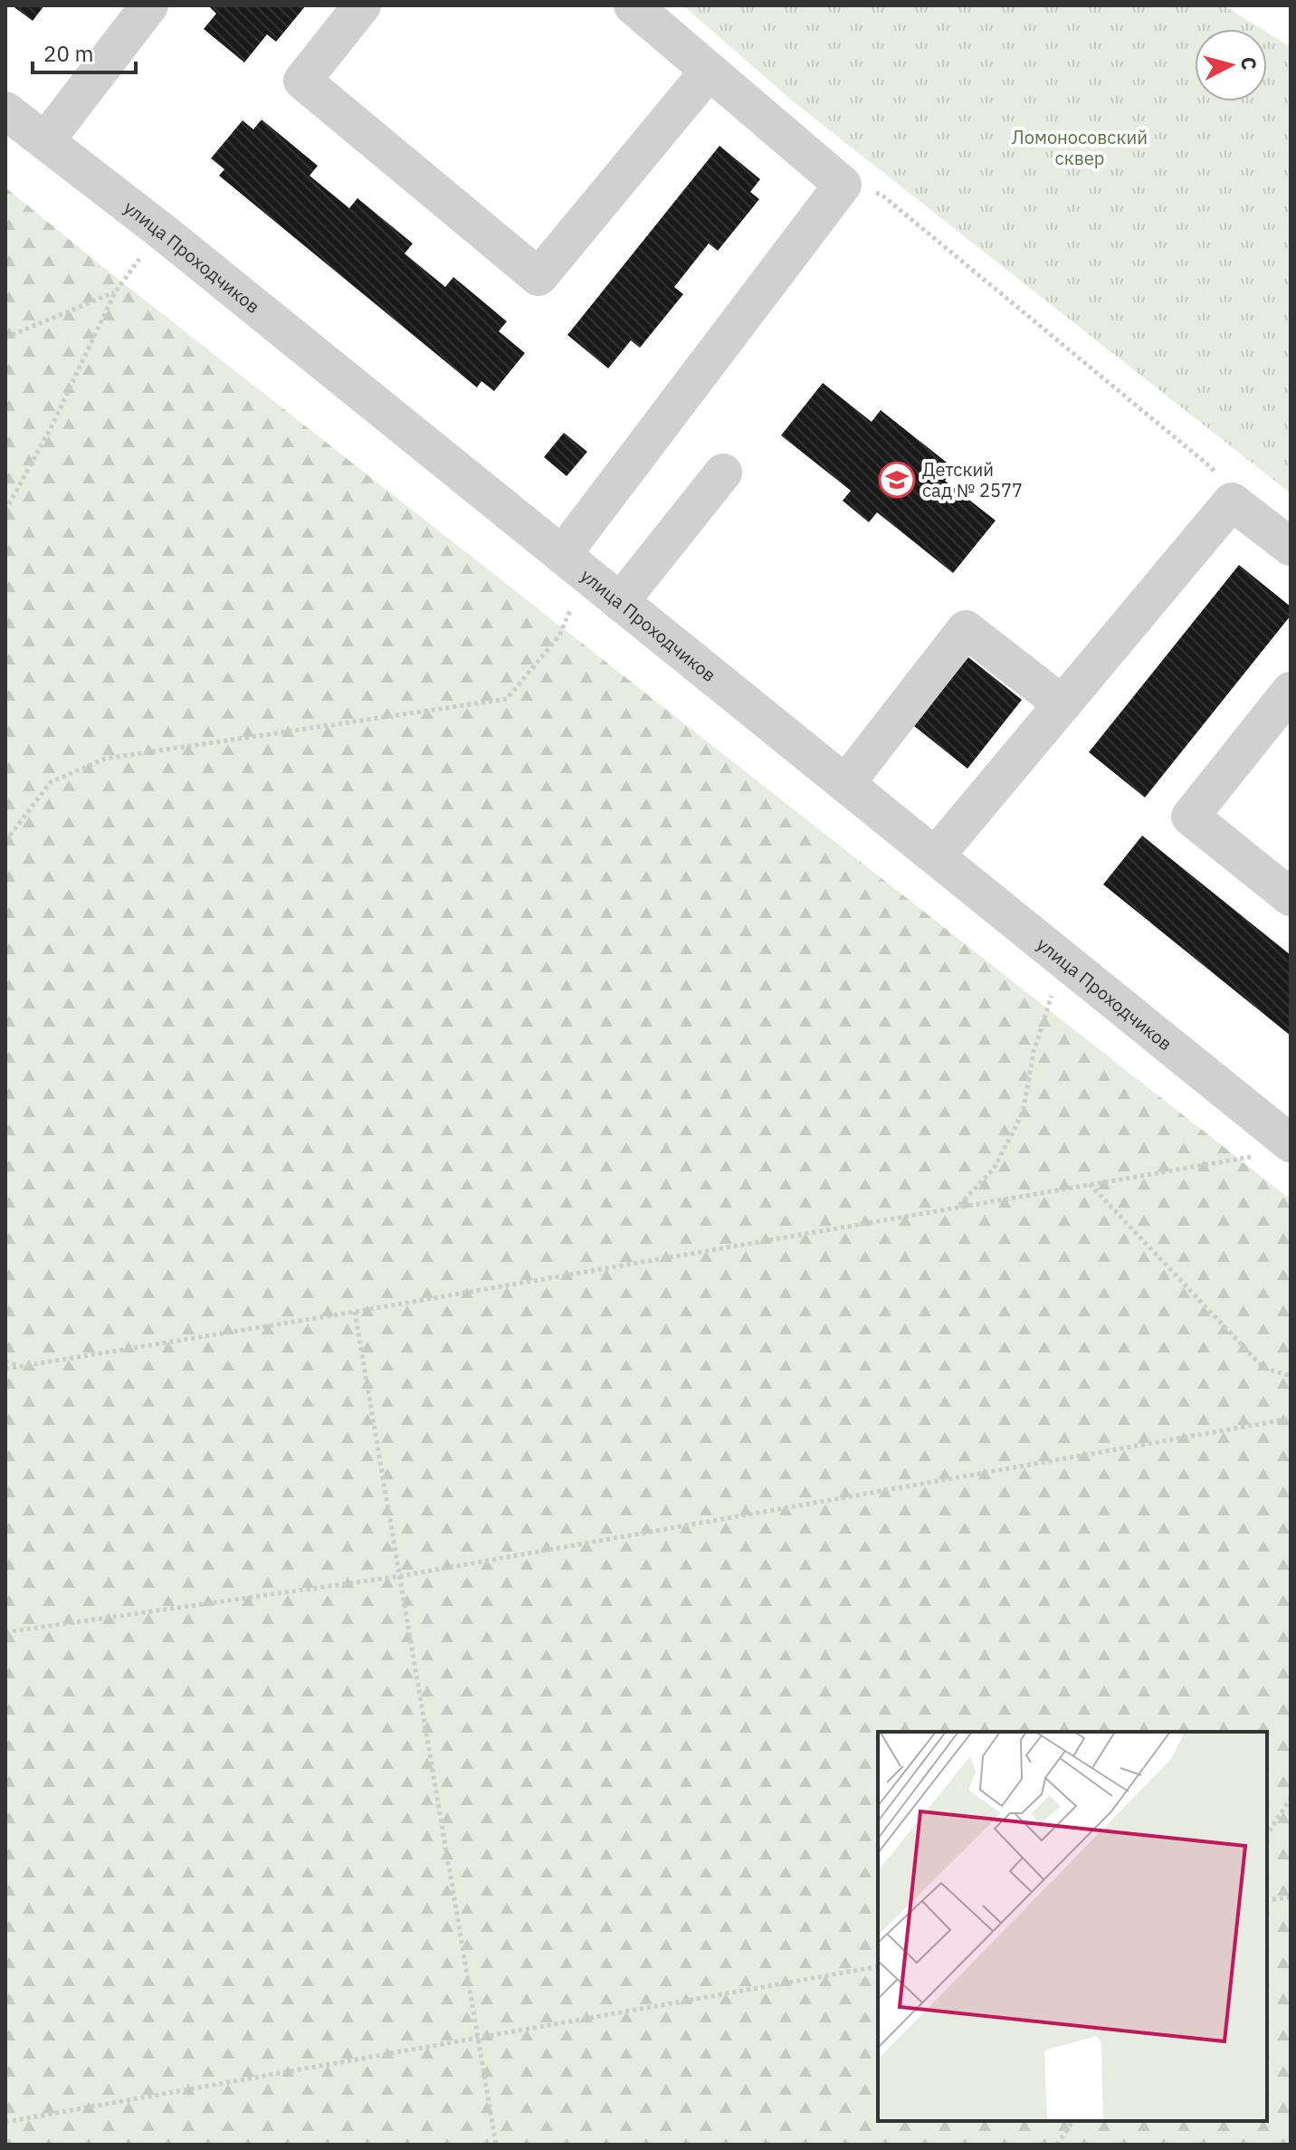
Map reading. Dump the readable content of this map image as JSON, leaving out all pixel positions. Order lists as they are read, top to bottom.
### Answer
{
  "streets": {
    "street": ["улица Проходчиков"]
  },
  "parks": ["Ломоносовский сквер"],
  "places": {
    "school or university": ["Детский сад № 2577"]
  },
  "scale_bar": "20 m",
  "north": "right"
}
